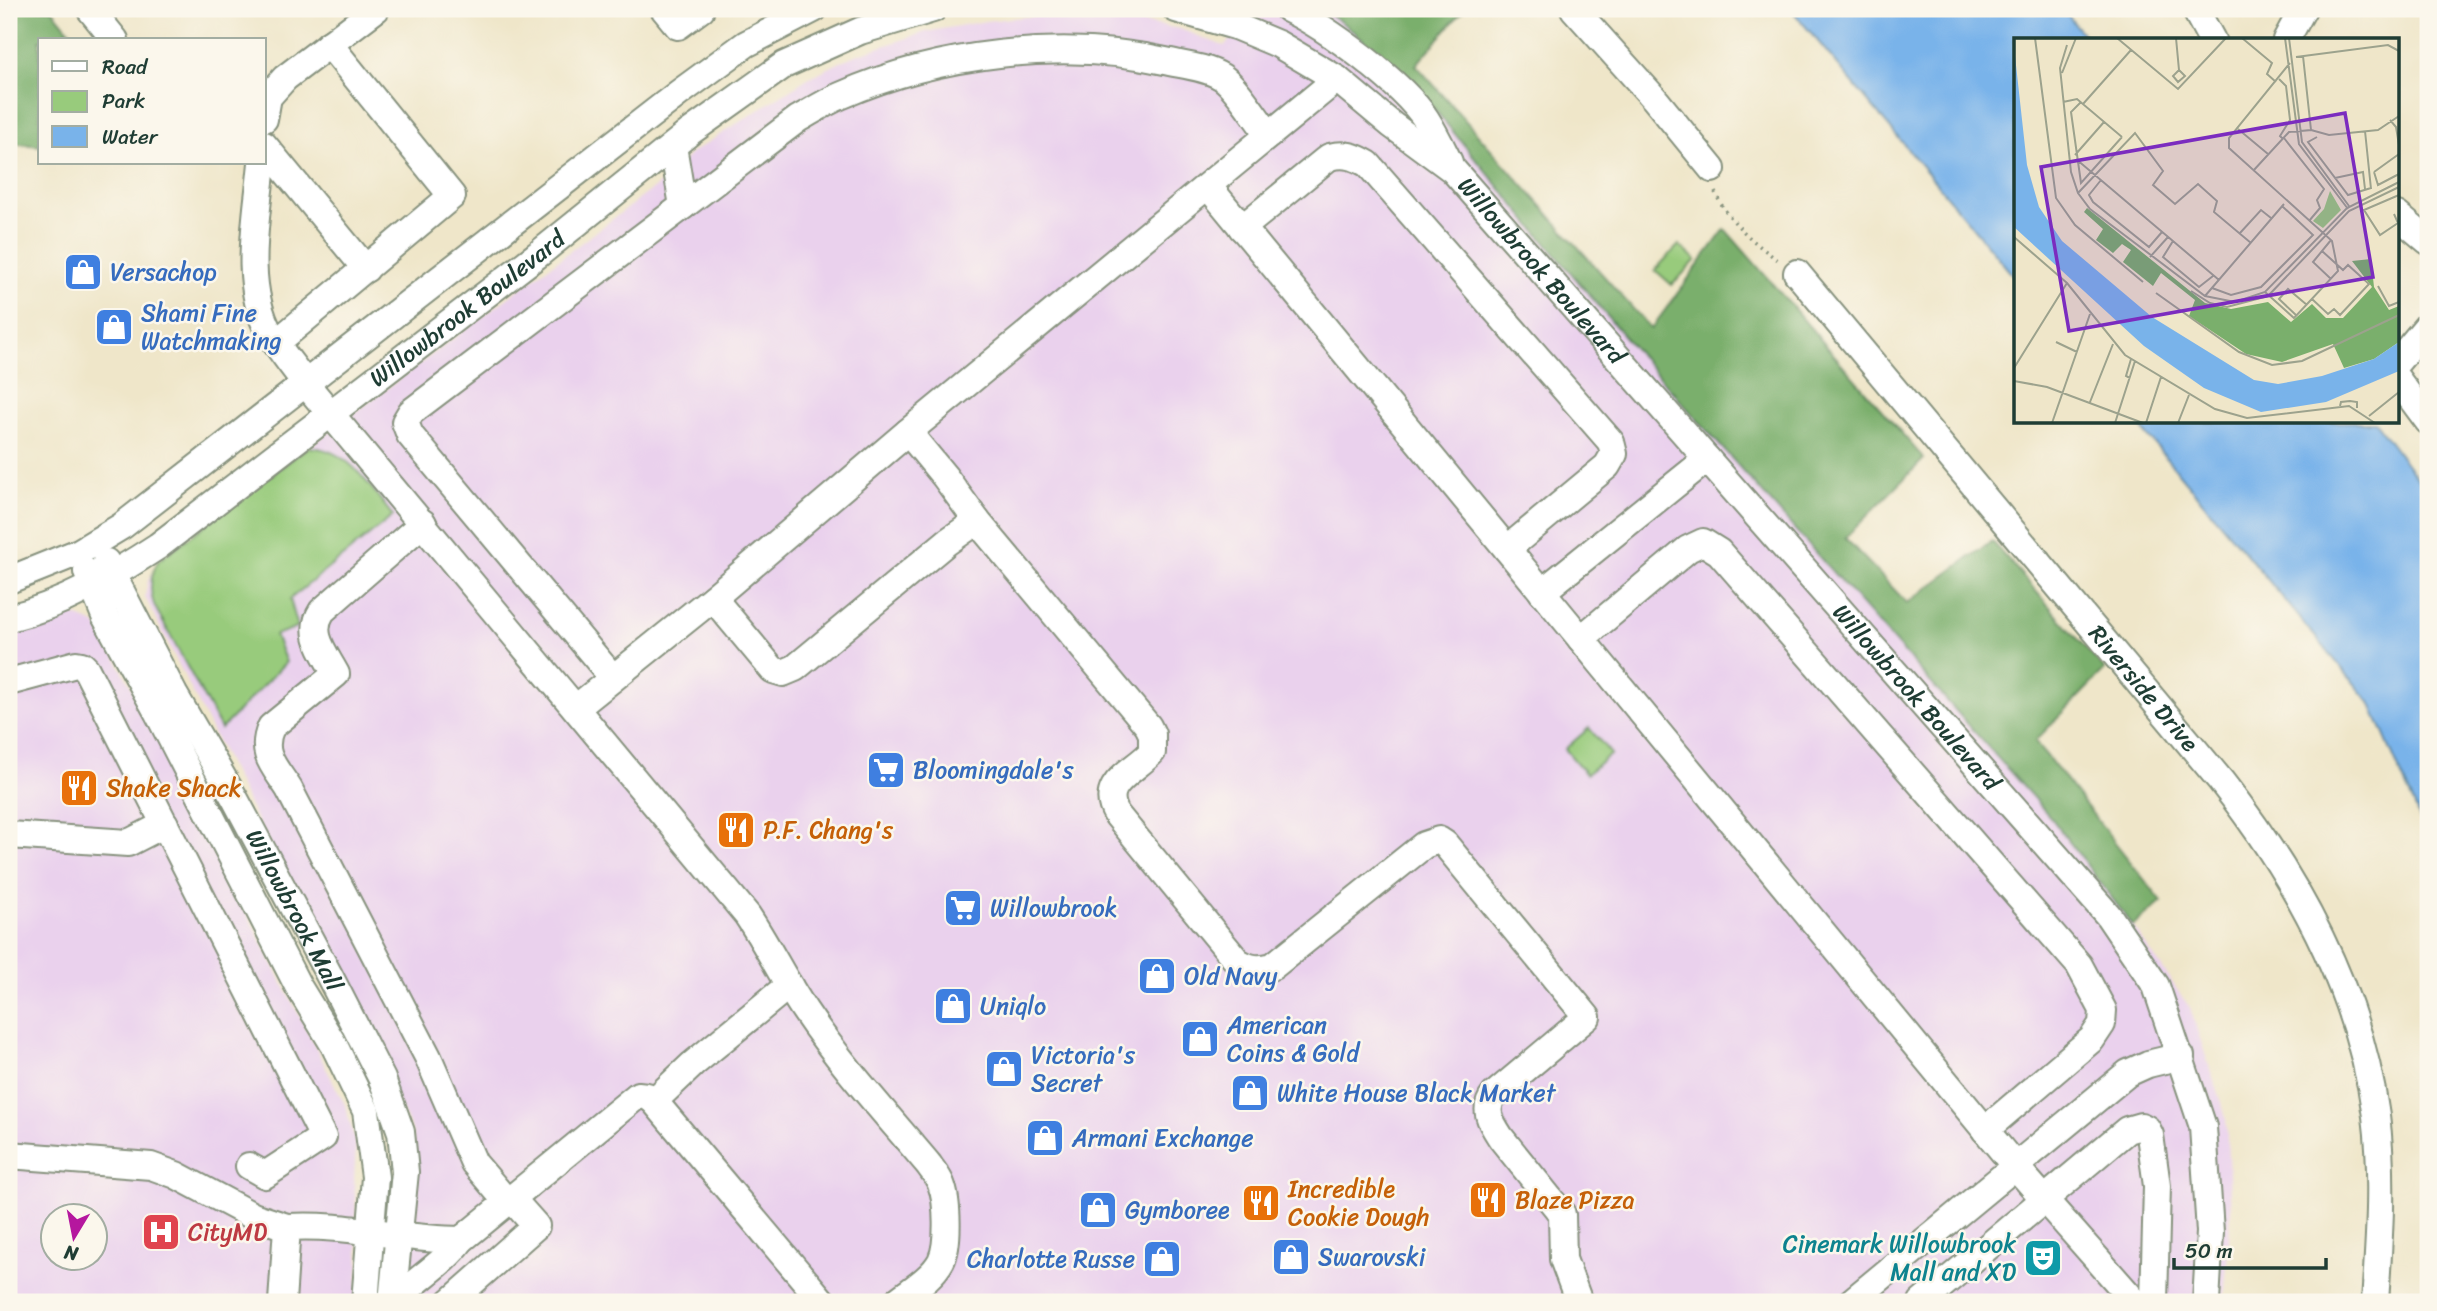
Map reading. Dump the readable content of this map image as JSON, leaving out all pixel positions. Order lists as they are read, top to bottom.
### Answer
{
  "streets": {
    "street": ["Willowbrook Boulevard", "Riverside Drive", "Willowbrook Mall"]
  },
  "crossings": [
    ["Willowbrook Boulevard", "Willowbrook Mall"]
  ],
  "places": {
    "shop": [
      "Versachop",
      "Shami Fine Watchmaking",
      "Old Navy",
      "Uniqlo",
      "American Coins & Gold",
      "Victoria's Secret",
      "White House Black Market",
      "Armani Exchange",
      "Gymboree",
      "Swarovski",
      "Charlotte Russe"
    ],
    "supermarket": ["Bloomingdale's", "Willowbrook"],
    "restaurant": [
      "Shake Shack",
      "P.F. Chang's",
      "Blaze Pizza",
      "Incredible Cookie Dough"
    ],
    "hospital": ["CityMD"],
    "theatre": ["Cinemark Willowbrook Mall and XD"]
  },
  "legend": ["Road", "Park", "Water"],
  "scale_bar": "50 m",
  "north": "bottom"
}
